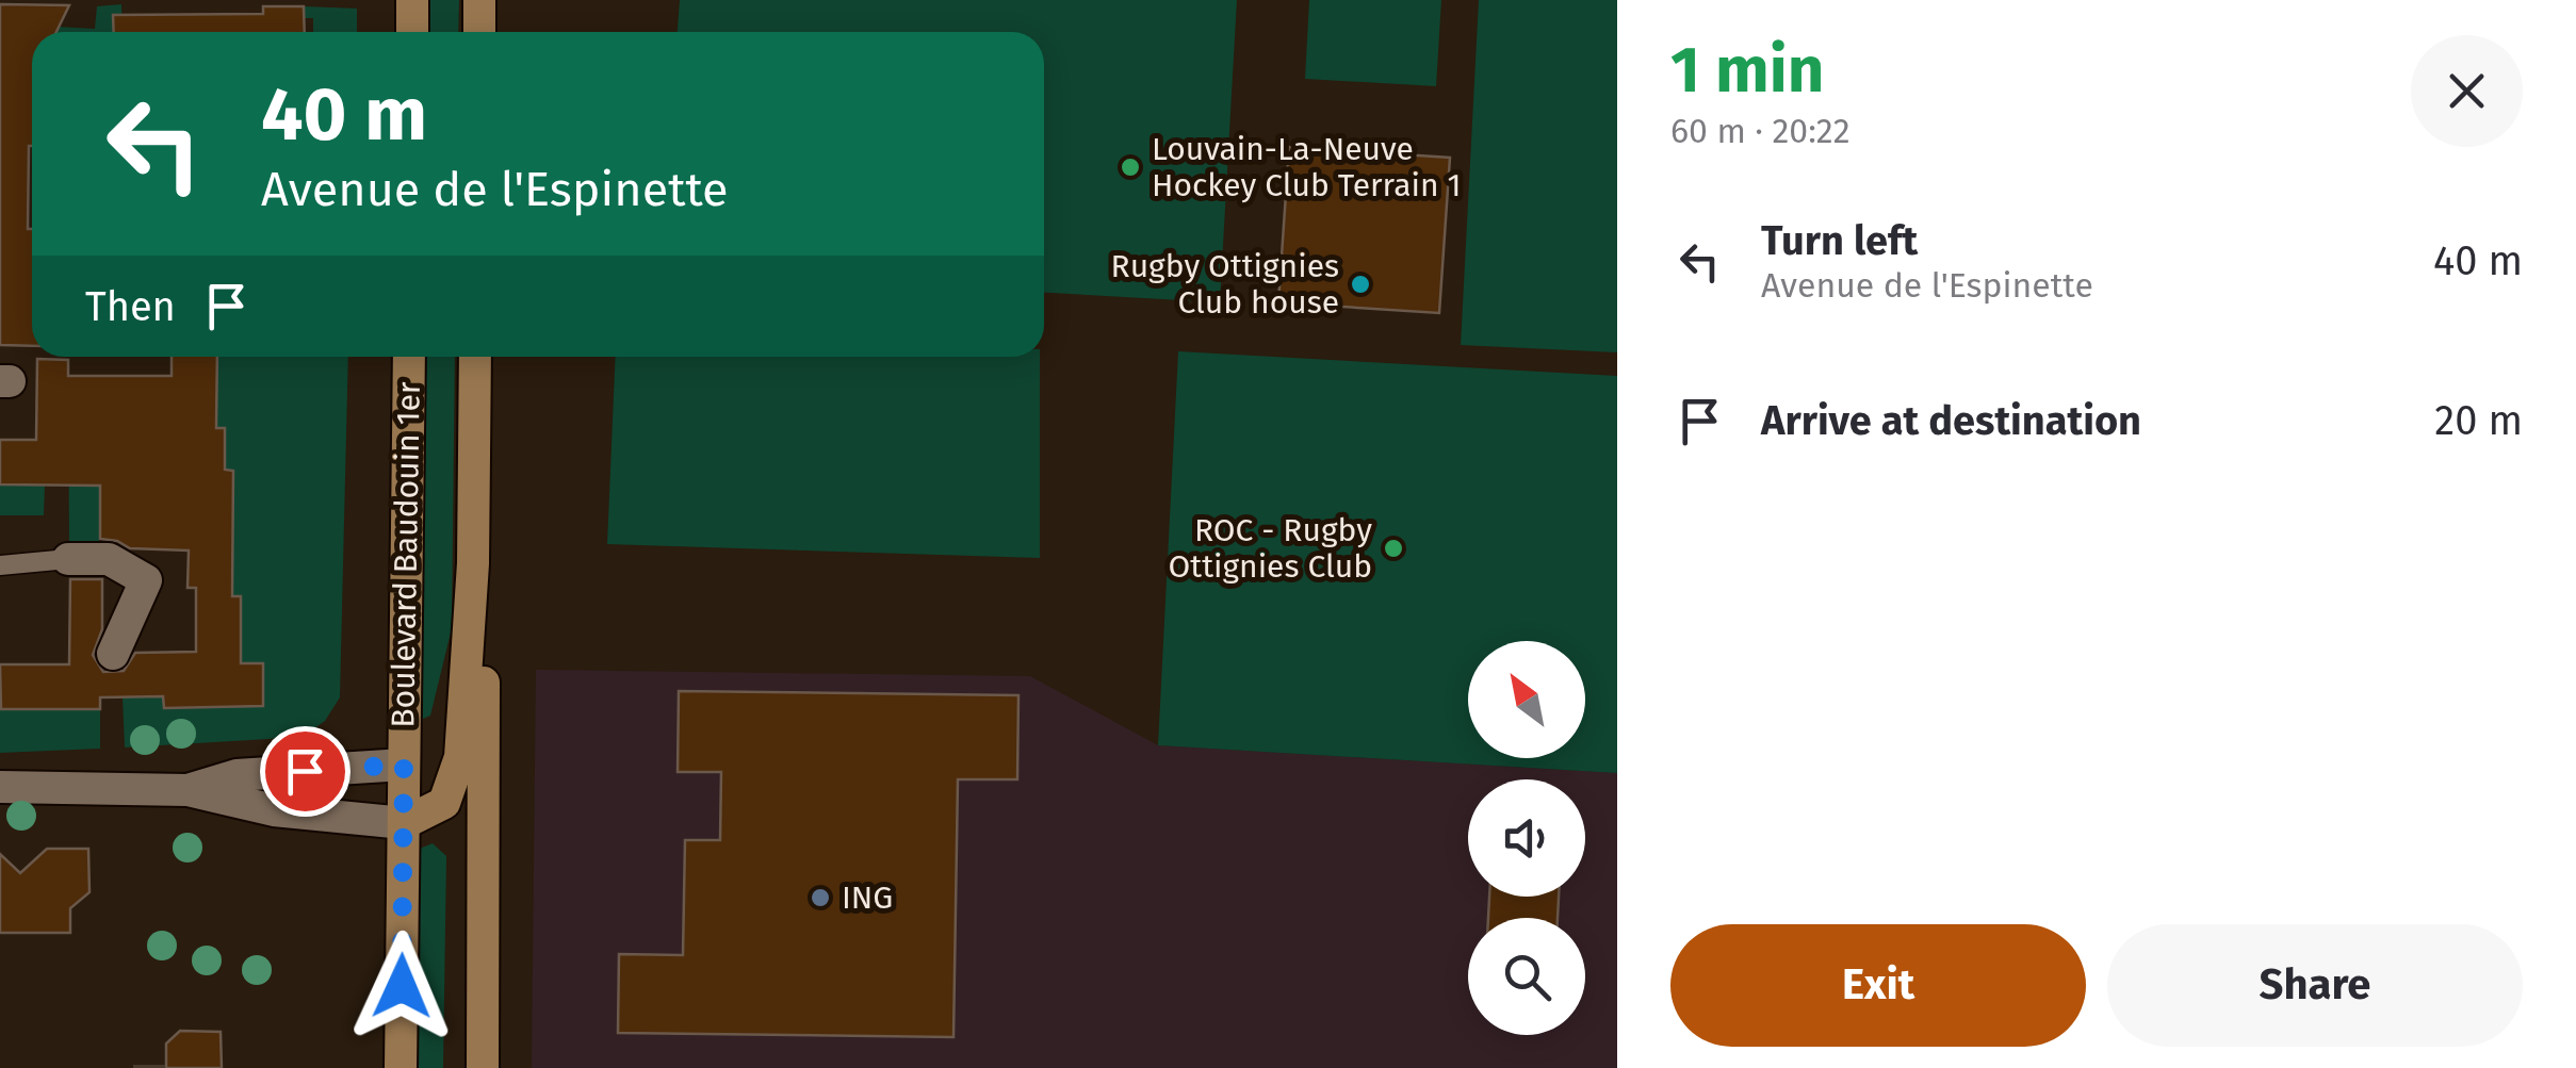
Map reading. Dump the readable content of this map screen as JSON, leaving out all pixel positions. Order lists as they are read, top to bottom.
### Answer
{
  "streets": {
    "main road": ["Boulevard Baudouin 1er"]
  },
  "places": [
    "Louvain-La-Neuve Hockey Club Terrain 1",
    "Rugby Ottignies Club house",
    "ROC - Rugby Ottignies Club",
    "ING"
  ],
  "north": "top left",
  "page": {
    "heading": ["1 min", "60 m · 20:22"],
    "turn": ["40 m", "Avenue de l'Espinette"],
    "list": [
      {
        "name": "Turn left",
        "note": "Avenue de l'Espinette",
        "value": "40 m"
      },
      {
        "name": "Arrive at destination",
        "value": "20 m"
      }
    ],
    "then": "Then",
    "buttons": ["Exit", "Share"]
  }
}
